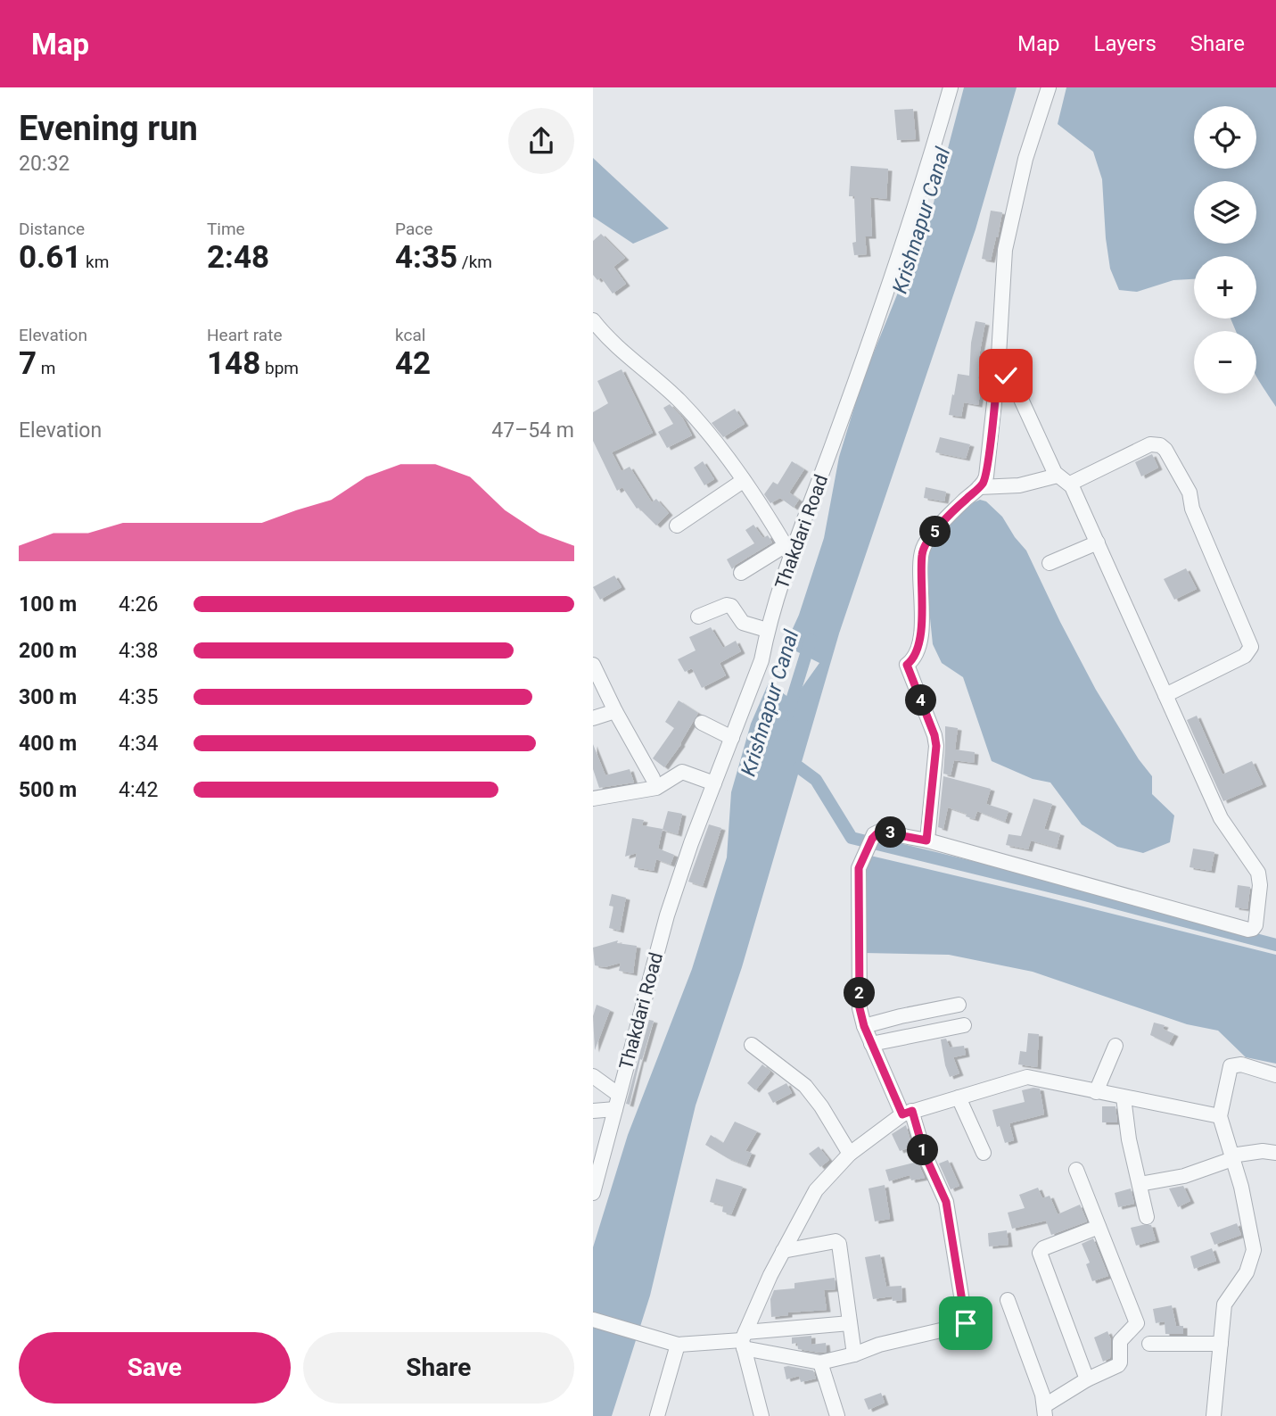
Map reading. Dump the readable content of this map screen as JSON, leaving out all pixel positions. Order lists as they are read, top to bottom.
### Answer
{
  "streets": {
    "street": ["Thakdari Road"]
  },
  "water": ["Krishnapur Canal"],
  "page": {
    "header": "Map",
    "nav": ["Map", "Layers", "Share"],
    "heading": ["Evening run", "20:32"],
    "map_buttons": ["+", "−"],
    "stats": [
      ["Distance", "0.61 km"],
      ["Time", "2:48"],
      ["Pace", "4:35 /km"],
      ["Elevation", "7 m"],
      ["Heart rate", "148 bpm"],
      ["kcal", "42"]
    ],
    "chart": ["Elevation", "47–54 m"],
    "pins": [
      "5",
      "4",
      "3",
      "2",
      "1"
    ],
    "list": [
      {
        "name": "100 m",
        "note": "4:26"
      },
      {
        "name": "200 m",
        "note": "4:38"
      },
      {
        "name": "300 m",
        "note": "4:35"
      },
      {
        "name": "400 m",
        "note": "4:34"
      },
      {
        "name": "500 m",
        "note": "4:42"
      }
    ],
    "buttons": ["Save", "Share"]
  }
}
